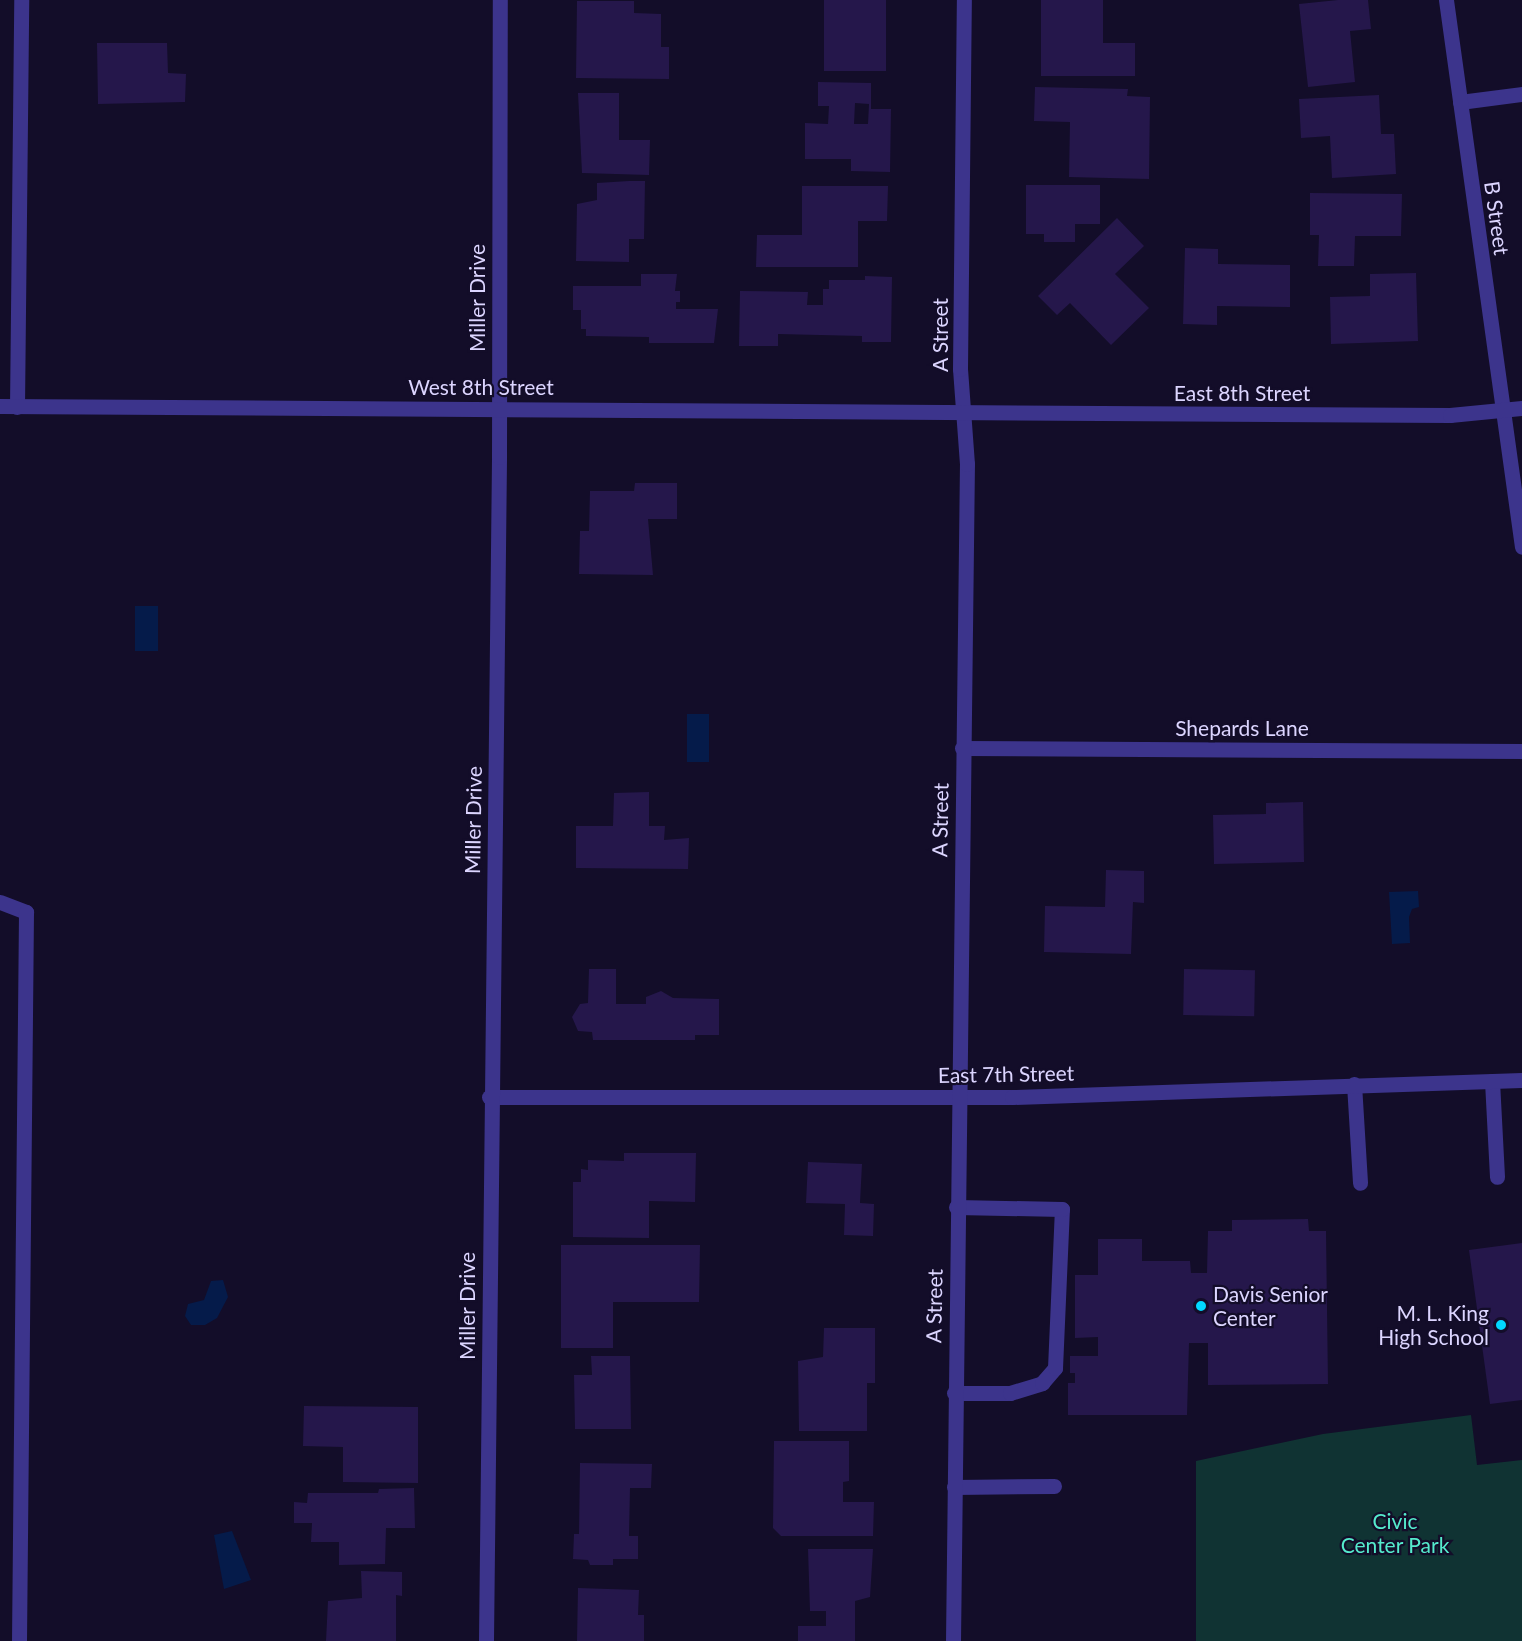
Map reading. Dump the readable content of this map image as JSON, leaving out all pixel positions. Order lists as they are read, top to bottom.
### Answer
{
  "streets": {
    "street": [
      "B Street",
      "Miller Drive",
      "A Street",
      "West 8th Street",
      "East 8th Street",
      "Shepards Lane",
      "East 7th Street"
    ]
  },
  "crossings": [
    ["B Street", "East 8th Street"],
    ["Miller Drive", "West 8th Street"],
    ["Miller Drive", "East 7th Street"],
    ["A Street", "West 8th Street"],
    ["A Street", "East 8th Street"],
    ["A Street", "Shepards Lane"],
    ["A Street", "East 7th Street"],
    ["West 8th Street", "East 8th Street"]
  ],
  "parks": ["Civic Center Park"],
  "places": ["Davis Senior Center", "M. L. King High School"]
}
